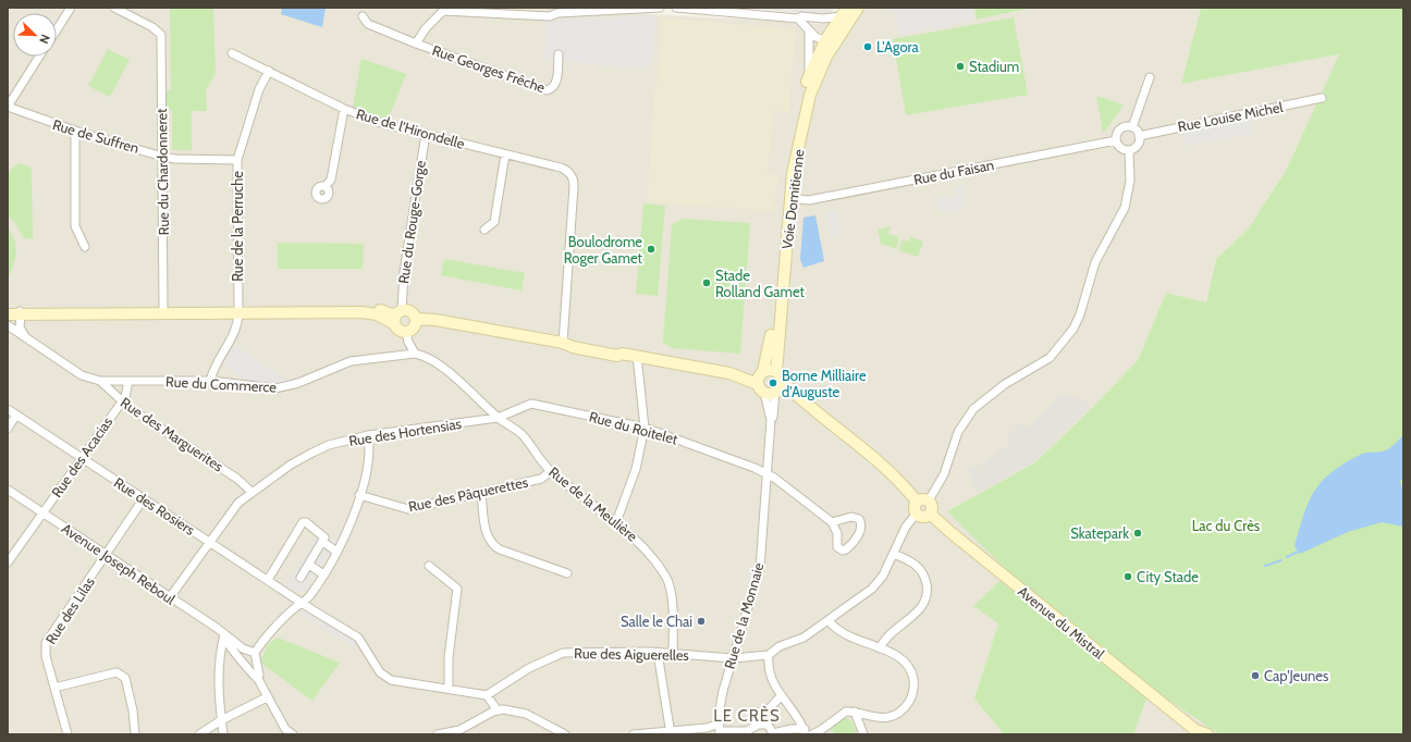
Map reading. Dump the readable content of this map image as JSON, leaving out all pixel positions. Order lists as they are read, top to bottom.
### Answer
{
  "streets": {
    "street": [
      "Rue Georges Frêche",
      "Rue Louise Michel",
      "Rue de l'Hirondelle",
      "Rue de Suffren",
      "Rue du Chardonneret",
      "Rue du Faisan",
      "Voie Domitienne",
      "Rue du Rouge-Gorge",
      "Rue de la Perruche",
      "Rue du Commerce",
      "Rue du Roitelet",
      "Rue des Hortensias",
      "Rue des Marguerites",
      "Rue des Acacias",
      "Rue des Pâquerettes",
      "Rue de la Meulière",
      "Rue des Rosiers",
      "Avenue Joseph Reboul",
      "Rue des Lilas",
      "Rue de la Monnaie",
      "Avenue du Mistral",
      "Rue des Aiguerelles"
    ]
  },
  "crossings": [
    ["Rue Louise Michel", "Rue du Faisan"],
    ["Rue de l'Hirondelle", "Rue du Rouge-Gorge"],
    ["Rue de l'Hirondelle", "Rue de la Perruche"],
    ["Rue de Suffren", "Rue du Chardonneret"],
    ["Rue de Suffren", "Rue de la Perruche"],
    ["Rue du Faisan", "Voie Domitienne"],
    ["Voie Domitienne", "Rue de la Monnaie"],
    ["Rue de la Perruche", "Rue du Commerce"],
    ["Rue du Commerce", "Rue des Marguerites"],
    ["Rue du Commerce", "Rue des Acacias"],
    ["Rue du Commerce", "Rue de la Meulière"],
    ["Rue du Roitelet", "Rue des Hortensias"],
    ["Rue du Roitelet", "Rue de la Meulière"],
    ["Rue du Roitelet", "Rue de la Monnaie"],
    ["Rue des Hortensias", "Rue des Marguerites"],
    ["Rue des Hortensias", "Rue de la Meulière"],
    ["Rue des Hortensias", "Rue des Rosiers"],
    ["Rue des Hortensias", "Avenue Joseph Reboul"],
    ["Rue des Marguerites", "Rue des Acacias"],
    ["Rue des Acacias", "Rue des Rosiers"],
    ["Rue des Acacias", "Avenue Joseph Reboul"],
    ["Rue des Pâquerettes", "Rue de la Meulière"],
    ["Rue de la Meulière", "Rue des Aiguerelles"],
    ["Rue des Rosiers", "Rue des Lilas"],
    ["Avenue Joseph Reboul", "Rue des Lilas"],
    ["Rue de la Monnaie", "Rue des Aiguerelles"]
  ],
  "districts": ["LE CRÈS"],
  "parks": ["Lac du Crès"],
  "places": [
    "L'Agora",
    "Stadium",
    "Boulodrome Roger Gamet",
    "Stade Rolland Gamet",
    "Borne Milliaire d'Auguste",
    "Skatepark",
    "City Stade",
    "Salle le Chai",
    "Cap'Jeunes"
  ],
  "north": "bottom right"
}
